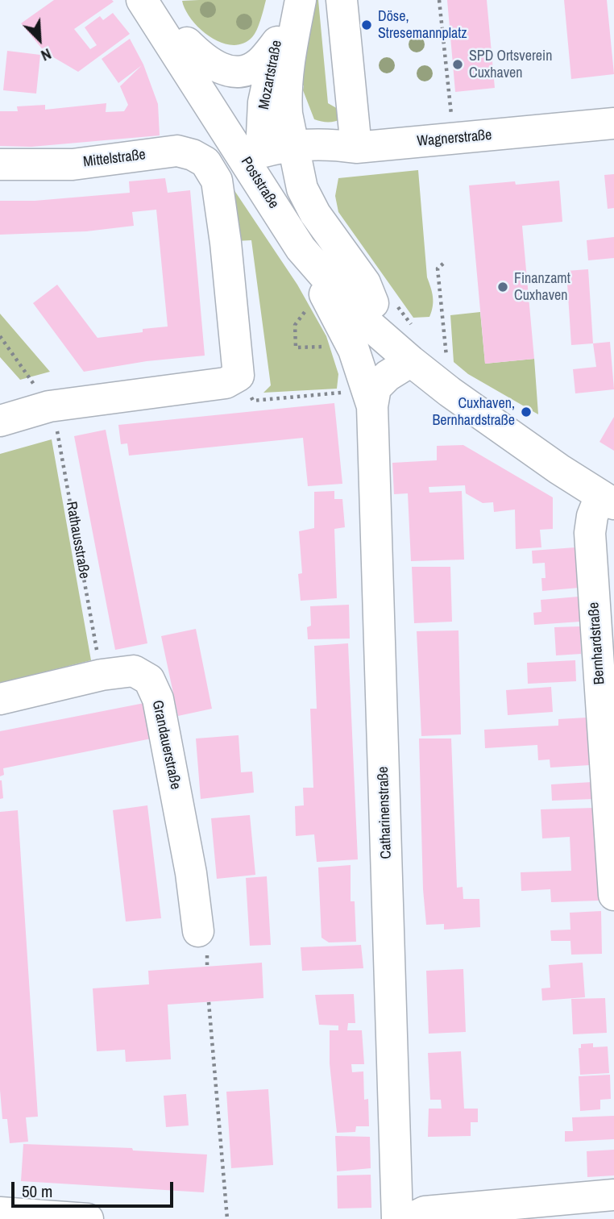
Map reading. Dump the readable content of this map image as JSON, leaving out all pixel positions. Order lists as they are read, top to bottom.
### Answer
{
  "streets": {
    "street": [
      "Mozartstraße",
      "Wagnerstraße",
      "Mittelstraße",
      "Poststraße",
      "Bernhardstraße",
      "Grandauerstraße",
      "Catharinenstraße"
    ],
    "path": ["Rathausstraße"]
  },
  "crossings": [
    ["Mozartstraße", "Wagnerstraße"],
    ["Mozartstraße", "Poststraße"],
    ["Wagnerstraße", "Poststraße"],
    ["Poststraße", "Bernhardstraße"],
    ["Poststraße", "Catharinenstraße"],
    ["Rathausstraße", "Grandauerstraße"]
  ],
  "places": [
    "Döse, Stresemannplatz",
    "SPD Ortsverein Cuxhaven",
    "Finanzamt Cuxhaven",
    "Cuxhaven, Bernhardstraße"
  ],
  "scale_bar": "50 m",
  "north": "bottom right"
}
